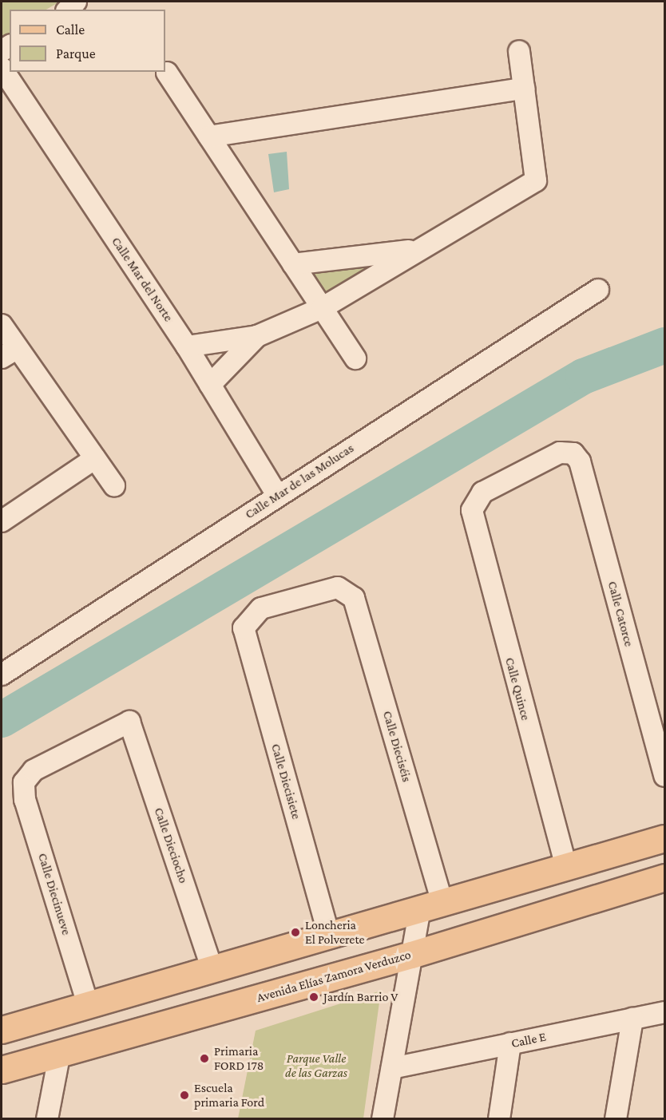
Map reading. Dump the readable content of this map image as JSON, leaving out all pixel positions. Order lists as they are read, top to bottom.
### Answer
{
  "streets": {
    "main road": ["Avenida Elías Zamora Verduzco"],
    "street": [
      "Calle Mar del Norte",
      "Calle Mar de las Molucas",
      "Calle Catorce",
      "Calle Quince",
      "Calle Dieciséis",
      "Calle Diecisiete",
      "Calle Dieciocho",
      "Calle Diecinueve",
      "Calle E"
    ]
  },
  "crossings": [
    ["Calle Mar del Norte", "Calle Mar de las Molucas"],
    ["Calle Catorce", "Calle Quince"],
    ["Calle Dieciséis", "Calle Diecisiete"],
    ["Calle Dieciocho", "Calle Diecinueve"]
  ],
  "parks": ["Parque Valle de las Garzas"],
  "places": [
    "Loncheria El Polverete",
    "Jardín Barrio V",
    "Primaria FORD 178",
    "Escuela primaria Ford"
  ],
  "legend": ["Calle", "Parque"]
}
